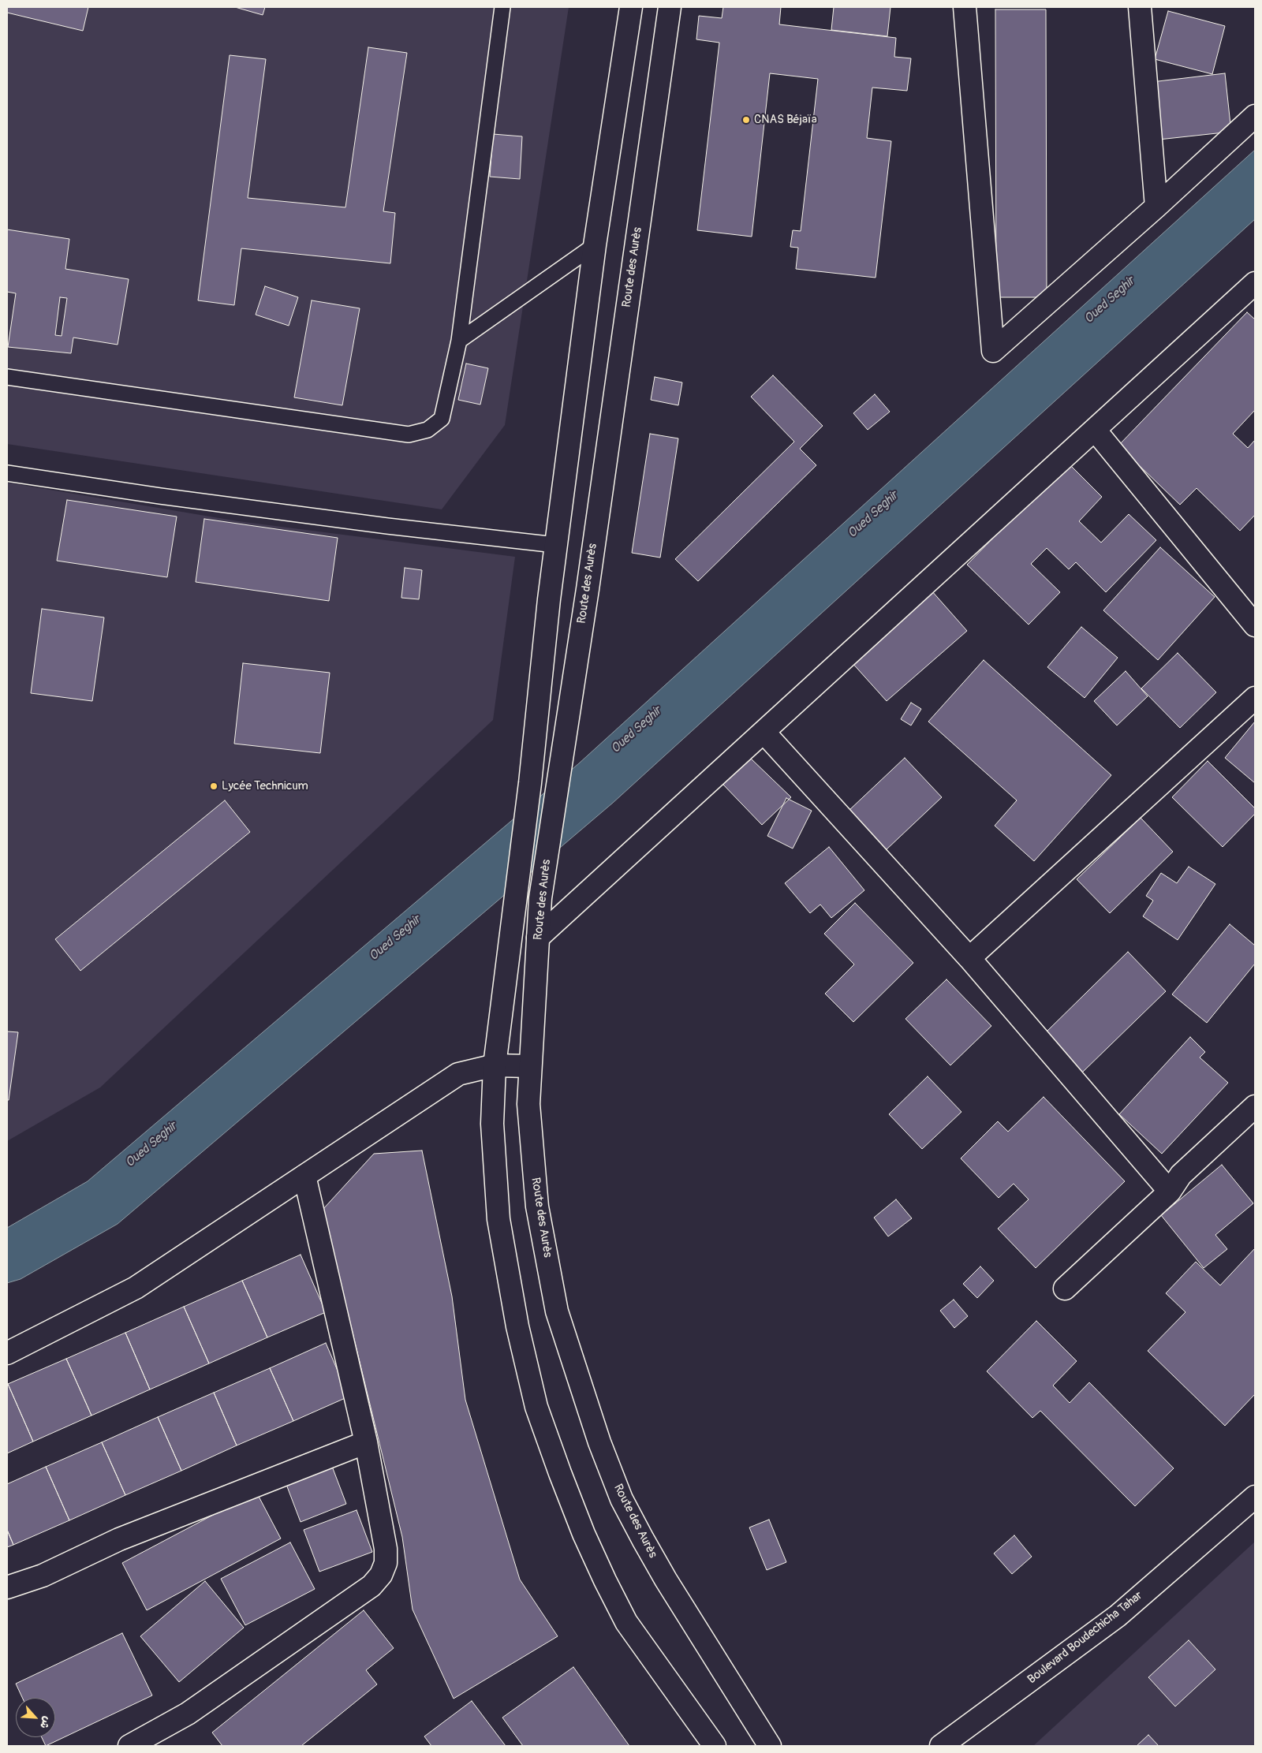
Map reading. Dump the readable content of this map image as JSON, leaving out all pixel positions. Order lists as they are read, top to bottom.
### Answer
{
  "streets": {
    "street": ["Route des Aurès", "Boulevard Boudechicha Tahar"]
  },
  "water": ["Oued Seghir"],
  "places": ["CNAS Béjaïa", "Lycée Technicum"],
  "north": "bottom right"
}
